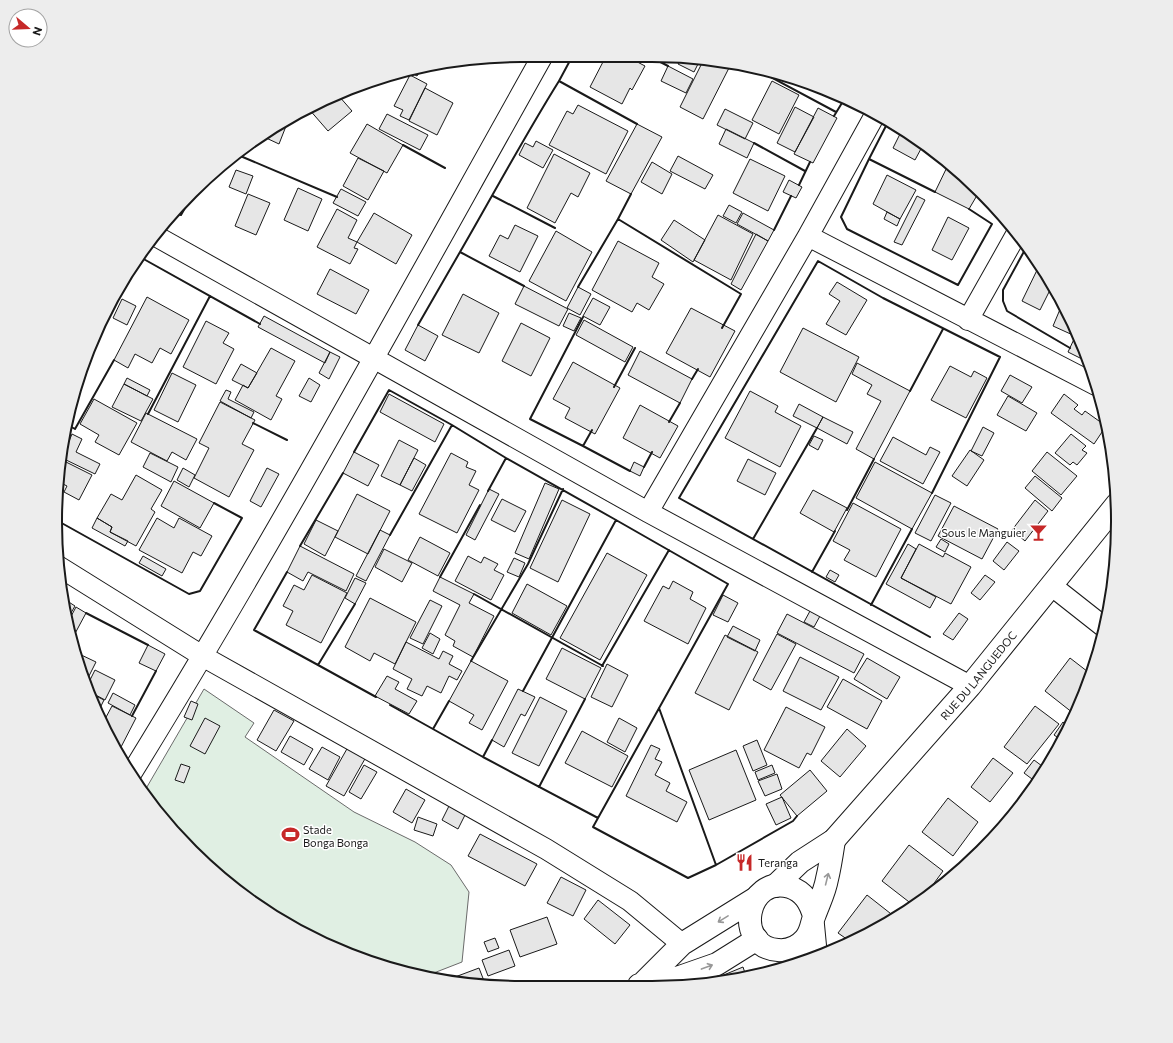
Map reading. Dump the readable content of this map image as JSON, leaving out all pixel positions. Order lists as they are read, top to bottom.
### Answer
{
  "streets": {
    "main road": ["RUE DU LANGUEDOC"]
  },
  "places": {
    "bar": ["Sous le Manguier"],
    "sports": ["Stade Bonga Bonga"],
    "restaurant": ["Teranga"]
  },
  "north": "right"
}
